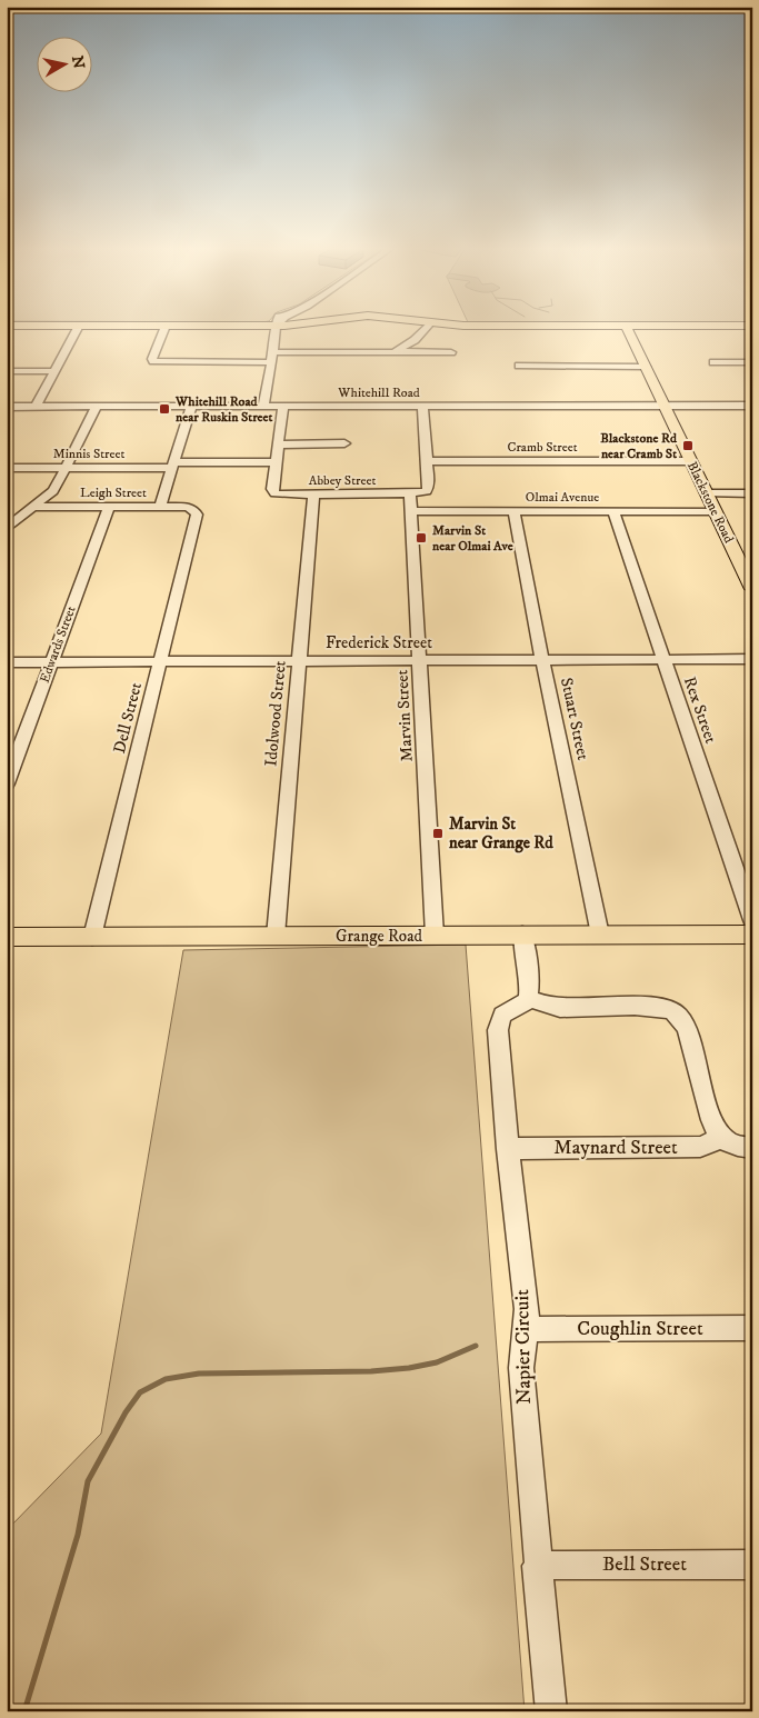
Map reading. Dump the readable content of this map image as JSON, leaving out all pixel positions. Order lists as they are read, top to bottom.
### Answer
{
  "streets": {
    "main road": ["Blackstone Road", "Grange Road"],
    "street": [
      "Whitehill Road",
      "Cramb Street",
      "Minnis Street",
      "Abbey Street",
      "Leigh Street",
      "Olmai Avenue",
      "Frederick Street",
      "Edwards Street",
      "Rex Street",
      "Idolwood Street",
      "Marvin Street",
      "Dell Street",
      "Stuart Street",
      "Maynard Street",
      "Coughlin Street",
      "Napier Circuit",
      "Bell Street"
    ]
  },
  "crossings": [
    ["Whitehill Road", "Blackstone Road"],
    ["Cramb Street", "Blackstone Road"],
    ["Minnis Street", "Abbey Street"],
    ["Abbey Street", "Idolwood Street"],
    ["Abbey Street", "Marvin Street"],
    ["Leigh Street", "Edwards Street"],
    ["Leigh Street", "Dell Street"],
    ["Olmai Avenue", "Blackstone Road"],
    ["Olmai Avenue", "Rex Street"],
    ["Olmai Avenue", "Marvin Street"],
    ["Olmai Avenue", "Stuart Street"],
    ["Frederick Street", "Edwards Street"],
    ["Frederick Street", "Rex Street"],
    ["Frederick Street", "Idolwood Street"],
    ["Frederick Street", "Marvin Street"],
    ["Frederick Street", "Dell Street"],
    ["Frederick Street", "Stuart Street"],
    ["Idolwood Street", "Grange Road"],
    ["Marvin Street", "Grange Road"],
    ["Dell Street", "Grange Road"],
    ["Stuart Street", "Grange Road"],
    ["Maynard Street", "Napier Circuit"],
    ["Coughlin Street", "Napier Circuit"],
    ["Napier Circuit", "Bell Street"]
  ],
  "places": {
    "transit": [
      "Whitehill Road near Ruskin Street",
      "Blackstone Rd near Cramb St",
      "Marvin St near Olmai Ave",
      "Marvin St near Grange Rd"
    ]
  },
  "north": "right"
}
